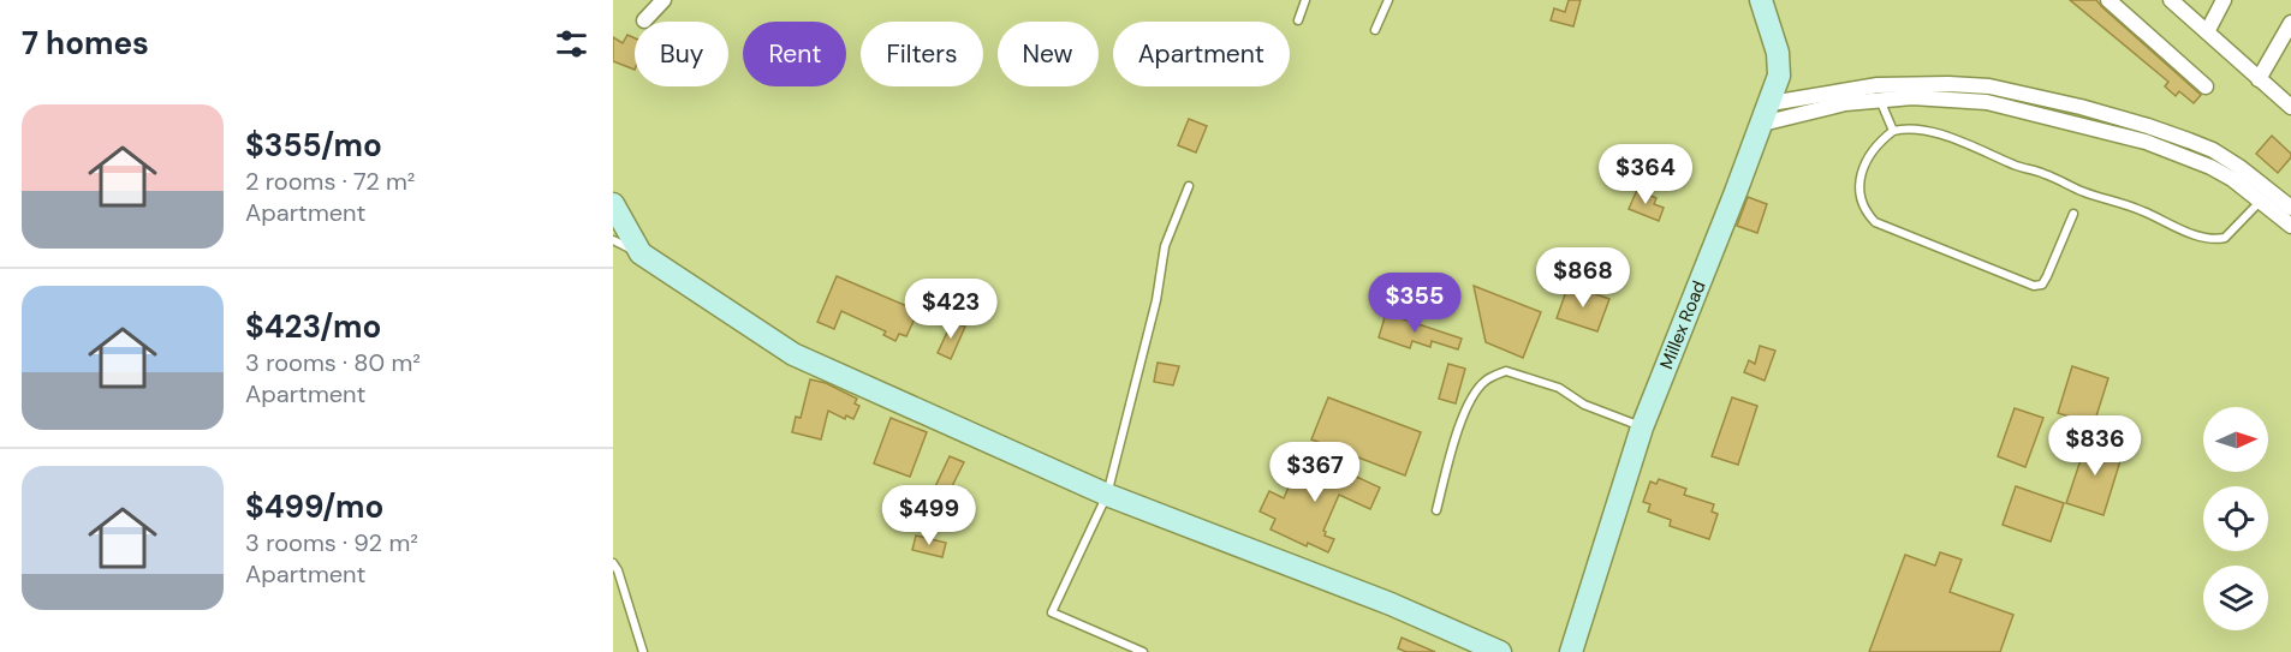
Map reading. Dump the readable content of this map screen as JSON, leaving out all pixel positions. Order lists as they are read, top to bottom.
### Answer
{
  "streets": {
    "street": ["Millex Road"]
  },
  "north": "right",
  "page": {
    "heading": "7 homes",
    "chip": [
      "Buy",
      "Rent",
      "Filters",
      "New",
      "Apartment"
    ],
    "list": [
      {
        "name": "$355/mo",
        "note": "2 rooms · 72 m² · Apartment"
      },
      {
        "name": "$423/mo",
        "note": "3 rooms · 80 m² · Apartment"
      },
      {
        "name": "$499/mo",
        "note": "3 rooms · 92 m² · Apartment"
      }
    ],
    "price": [
      "$364",
      "$868",
      "$355",
      "$423",
      "$836",
      "$367",
      "$499"
    ]
  }
}
